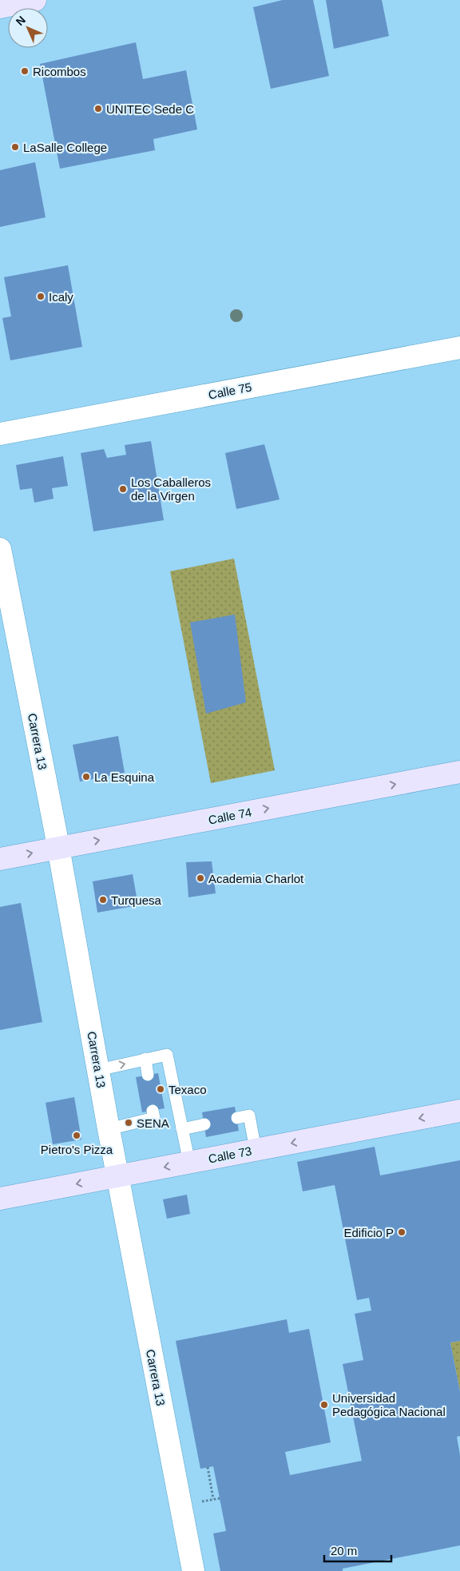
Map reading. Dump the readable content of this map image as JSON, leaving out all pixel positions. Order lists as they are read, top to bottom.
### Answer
{
  "streets": {
    "street": [
      "Calle 75",
      "Carrera 13",
      "Calle 74",
      "Calle 73"
    ]
  },
  "crossings": [
    ["Carrera 13", "Calle 74"],
    ["Carrera 13", "Calle 73"]
  ],
  "one_way": ["Calle 74", "Calle 73"],
  "places": [
    "Ricombos",
    "UNITEC Sede C",
    "LaSalle College",
    "Icaly",
    "Los Caballeros de la Virgen",
    "La Esquina",
    "Academia Charlot",
    "Turquesa",
    "Texaco",
    "SENA",
    "Pietro's Pizza",
    "Edificio P",
    "Universidad Pedagógica Nacional"
  ],
  "scale_bar": "20 m",
  "north": "top left"
}
